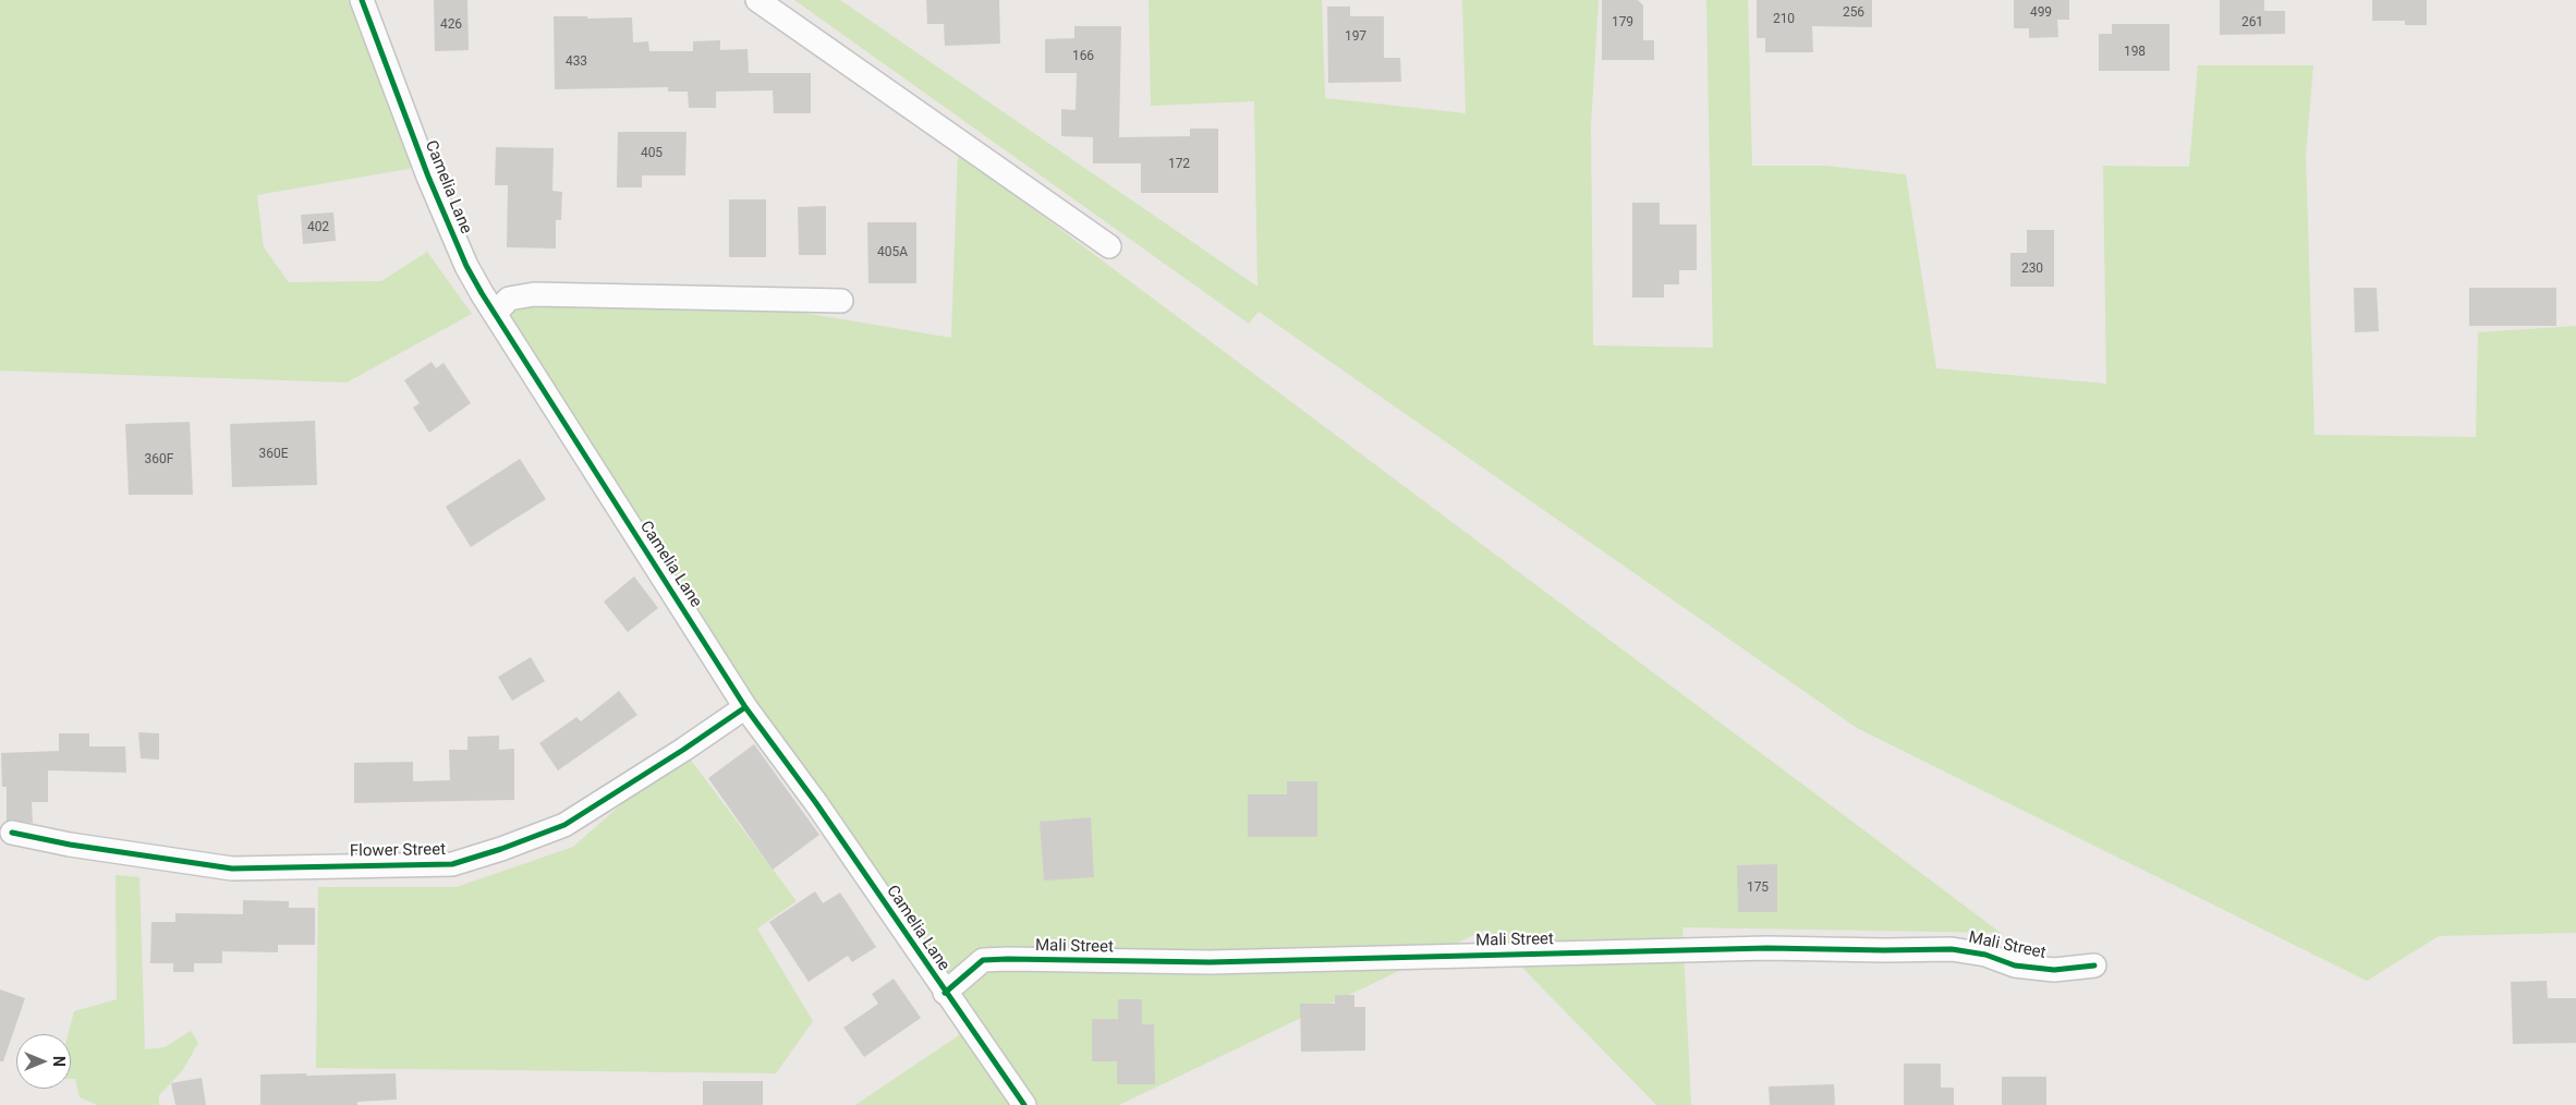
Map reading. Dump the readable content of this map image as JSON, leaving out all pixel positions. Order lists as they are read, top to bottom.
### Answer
{
  "streets": {
    "street": ["Camelia Lane", "Flower Street", "Mali Street"]
  },
  "crossings": [
    ["Camelia Lane", "Flower Street"],
    ["Camelia Lane", "Mali Street"]
  ],
  "house_numbers": [
    "256",
    "499",
    "210",
    "179",
    "261",
    "426",
    "197",
    "198",
    "166",
    "433",
    "405",
    "172",
    "402",
    "405A",
    "230",
    "360E",
    "360F",
    "175"
  ],
  "north": "right"
}
